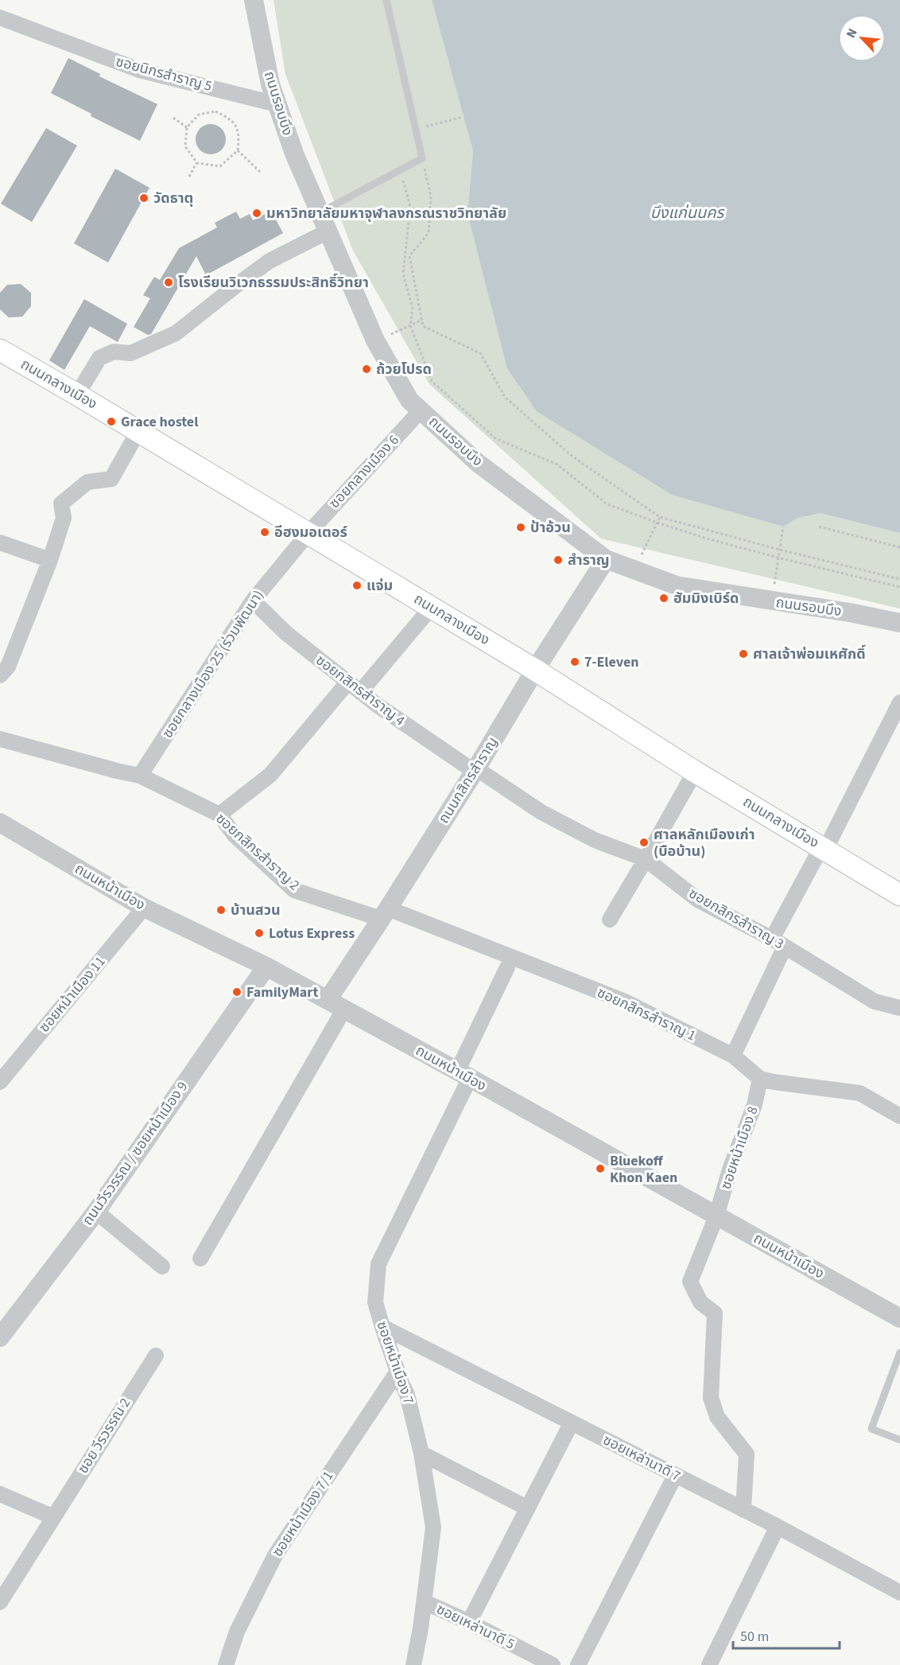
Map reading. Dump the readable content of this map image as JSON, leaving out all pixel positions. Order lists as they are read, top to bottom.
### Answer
{
  "streets": {
    "main road": ["ถนนกลางเมือง"],
    "street": [
      "ซอยนิกรสำราญ 5",
      "ถนนรอบบึง",
      "ซอยกลางเมือง 6",
      "ซอยกลางเมือง 25 (ร่วมพัฒนา)",
      "ซอยกสิกรสำราญ 4",
      "ถนนกสิกรสำราญ",
      "ซอยกสิกรสำราญ 2",
      "ถนนหน้าเมือง",
      "ซอยกสิกรสำราญ 3",
      "ซอยหน้าเมือง 11",
      "ซอยกสิกรสำราญ 1",
      "ซอยหน้าเมือง 8",
      "ถนนวีรวรรณ / ซอยหน้าเมือง 9",
      "ซอยหน้าเมือง 7",
      "ซอย วีรวรรณ 2",
      "ซอยเหล่านาดี 7",
      "ซอยหน้าเมือง 7/1",
      "ซอยเหล่านาดี 5"
    ]
  },
  "crossings": [
    ["ซอยนิกรสำราญ 5", "ถนนรอบบึง"],
    ["ถนนรอบบึง", "ซอยกลางเมือง 6"],
    ["ถนนรอบบึง", "ถนนกสิกรสำราญ"],
    ["ถนนกลางเมือง", "ซอยกลางเมือง 6"],
    ["ถนนกลางเมือง", "ซอยกลางเมือง 25 (ร่วมพัฒนา)"],
    ["ถนนกลางเมือง", "ถนนกสิกรสำราญ"],
    ["ซอยกลางเมือง 6", "ซอยกลางเมือง 25 (ร่วมพัฒนา)"],
    ["ซอยกลางเมือง 25 (ร่วมพัฒนา)", "ซอยกสิกรสำราญ 4"],
    ["ซอยกลางเมือง 25 (ร่วมพัฒนา)", "ซอยกสิกรสำราญ 2"],
    ["ซอยกสิกรสำราญ 4", "ถนนกสิกรสำราญ"],
    ["ซอยกสิกรสำราญ 4", "ซอยกสิกรสำราญ 3"],
    ["ถนนกสิกรสำราญ", "ซอยกสิกรสำราญ 2"],
    ["ถนนกสิกรสำราญ", "ถนนหน้าเมือง"],
    ["ถนนกสิกรสำราญ", "ซอยกสิกรสำราญ 3"],
    ["ถนนกสิกรสำราญ", "ซอยกสิกรสำราญ 1"],
    ["ซอยกสิกรสำราญ 2", "ซอยกสิกรสำราญ 1"],
    ["ถนนหน้าเมือง", "ซอยหน้าเมือง 11"],
    ["ถนนหน้าเมือง", "ซอยหน้าเมือง 8"],
    ["ถนนหน้าเมือง", "ถนนวีรวรรณ / ซอยหน้าเมือง 9"],
    ["ถนนหน้าเมือง", "ซอยหน้าเมือง 7"],
    ["ซอยกสิกรสำราญ 1", "ซอยหน้าเมือง 8"],
    ["ซอยหน้าเมือง 8", "ซอยเหล่านาดี 7"],
    ["ซอยหน้าเมือง 7", "ซอยเหล่านาดี 7"],
    ["ซอยหน้าเมือง 7", "ซอยหน้าเมือง 7/1"],
    ["ซอยหน้าเมือง 7", "ซอยเหล่านาดี 5"]
  ],
  "water": ["บึงแก่นนคร"],
  "places": [
    "วัดธาตุ",
    "มหาวิทยาลัยมหาจุฬาลงกรณราชวิทยาลัย",
    "โรงเรียนวิเวกธรรมประสิทธิ์วิทยา",
    "ถ้วยโปรด",
    "Grace hostel",
    "ป้าอ้วน",
    "อีฮงมอเตอร์",
    "สำราญ",
    "แจ่ม",
    "ฮัมมิงเบิร์ด",
    "ศาลเจ้าพ่อมเหศักดิ์",
    "7-Eleven",
    "ศาลหลักเมืองเก่า (บือบ้าน)",
    "บ้านสวน",
    "Lotus Express",
    "FamilyMart",
    "Bluekoff Khon Kaen"
  ],
  "scale_bar": "50 m",
  "north": "top left"
}
